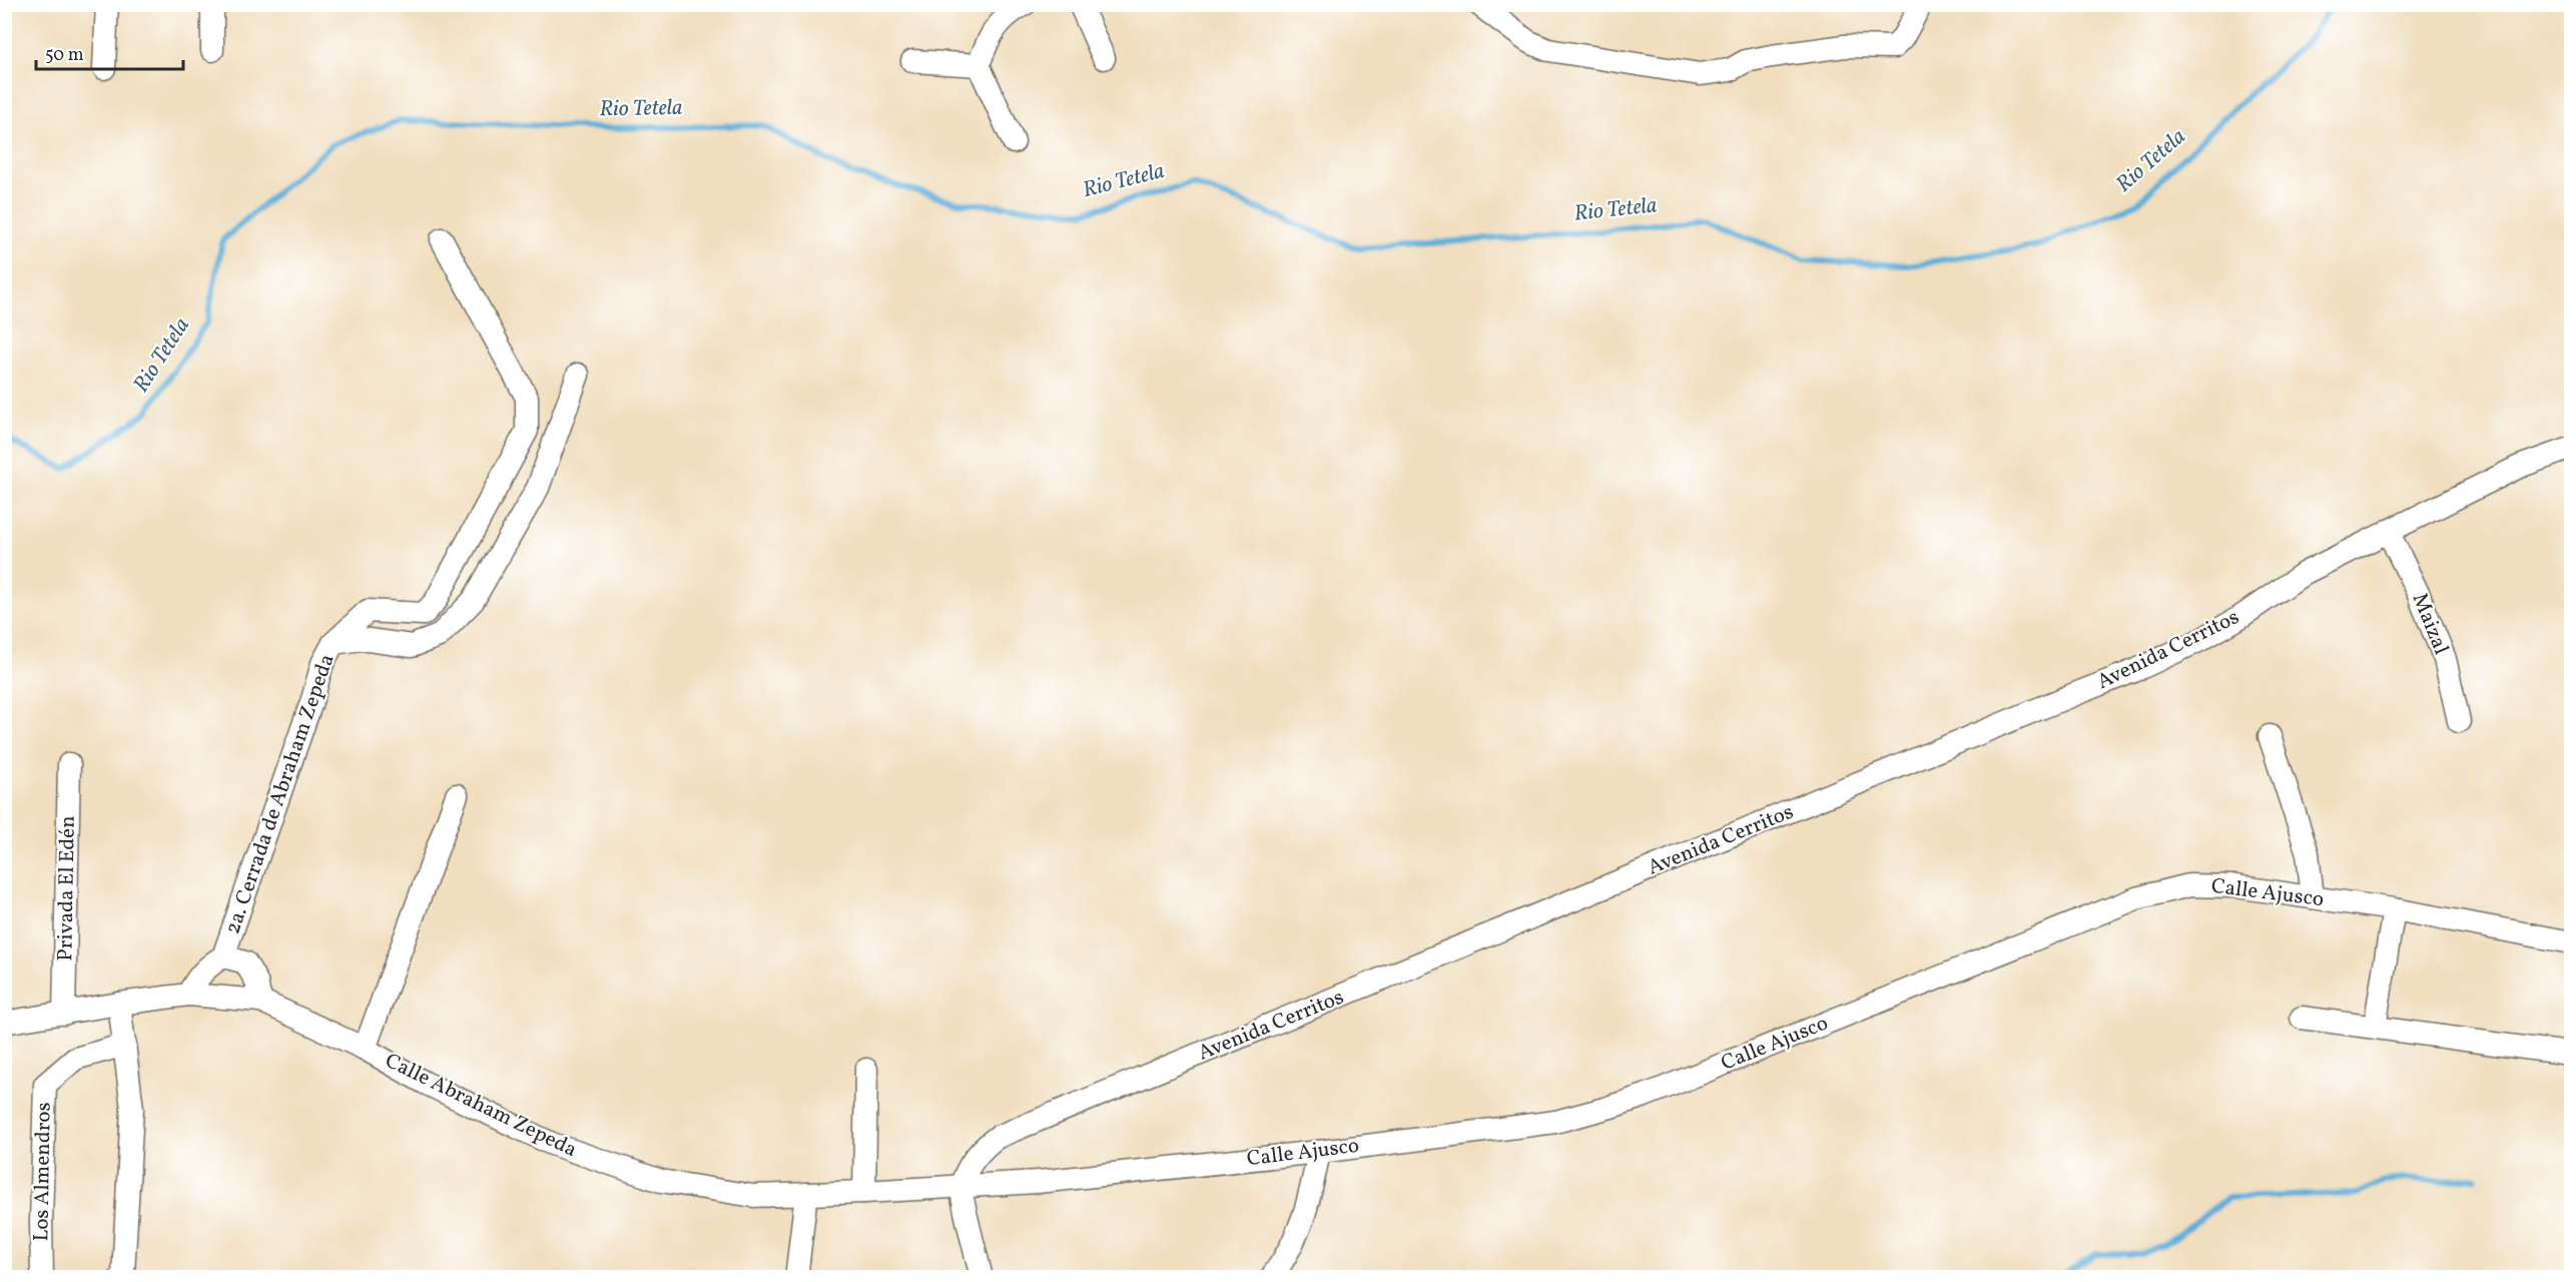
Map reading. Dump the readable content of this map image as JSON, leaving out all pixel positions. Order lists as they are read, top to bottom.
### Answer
{
  "streets": {
    "street": [
      "Maizal",
      "Avenida Cerritos",
      "2a. Cerrada de Abraham Zepeda",
      "Privada El Edén",
      "Calle Ajusco",
      "Calle Abraham Zepeda",
      "Los Almendros"
    ]
  },
  "crossings": [
    ["Maizal", "Avenida Cerritos"],
    ["Avenida Cerritos", "Calle Ajusco"],
    ["Avenida Cerritos", "Calle Abraham Zepeda"],
    ["Privada El Edén", "Calle Abraham Zepeda"],
    ["Calle Ajusco", "Calle Abraham Zepeda"]
  ],
  "water": ["Rio Tetela"],
  "scale_bar": "50 m"
}
